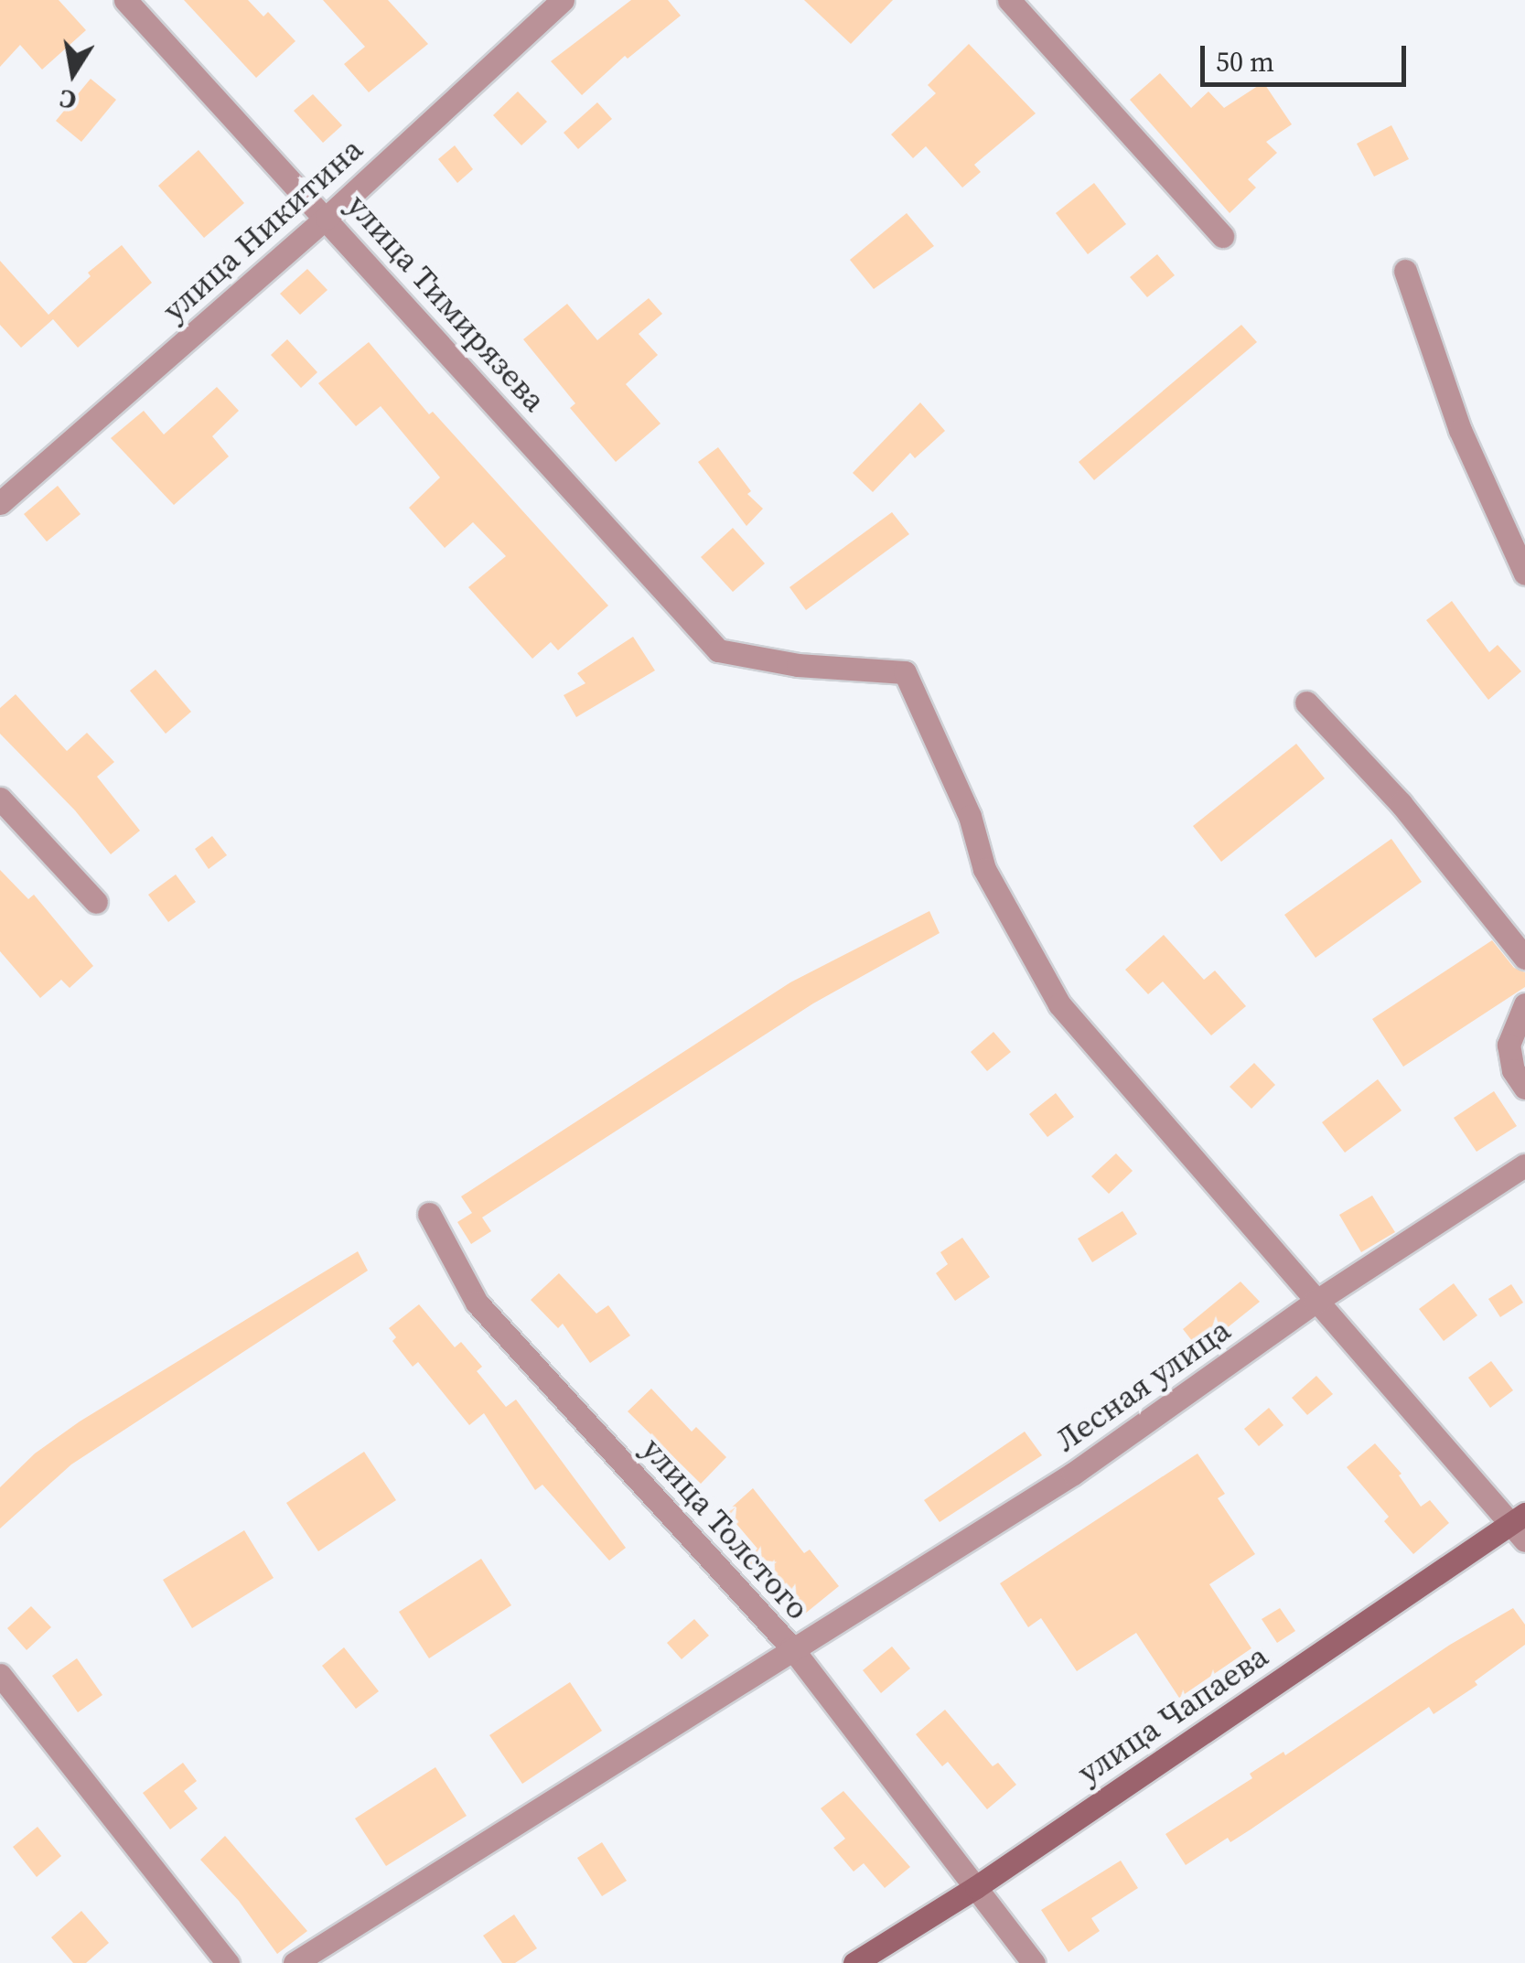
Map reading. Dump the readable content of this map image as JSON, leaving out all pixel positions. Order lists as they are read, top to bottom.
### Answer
{
  "streets": {
    "street": [
      "улица Никитина",
      "улица Тимирязева",
      "Лесная улица",
      "улица Толстого",
      "улица Чапаева"
    ]
  },
  "crossings": [
    ["улица Никитина", "улица Тимирязева"],
    ["улица Тимирязева", "Лесная улица"],
    ["Лесная улица", "улица Толстого"],
    ["улица Толстого", "улица Чапаева"]
  ],
  "scale_bar": "50 m",
  "north": "bottom"
}
